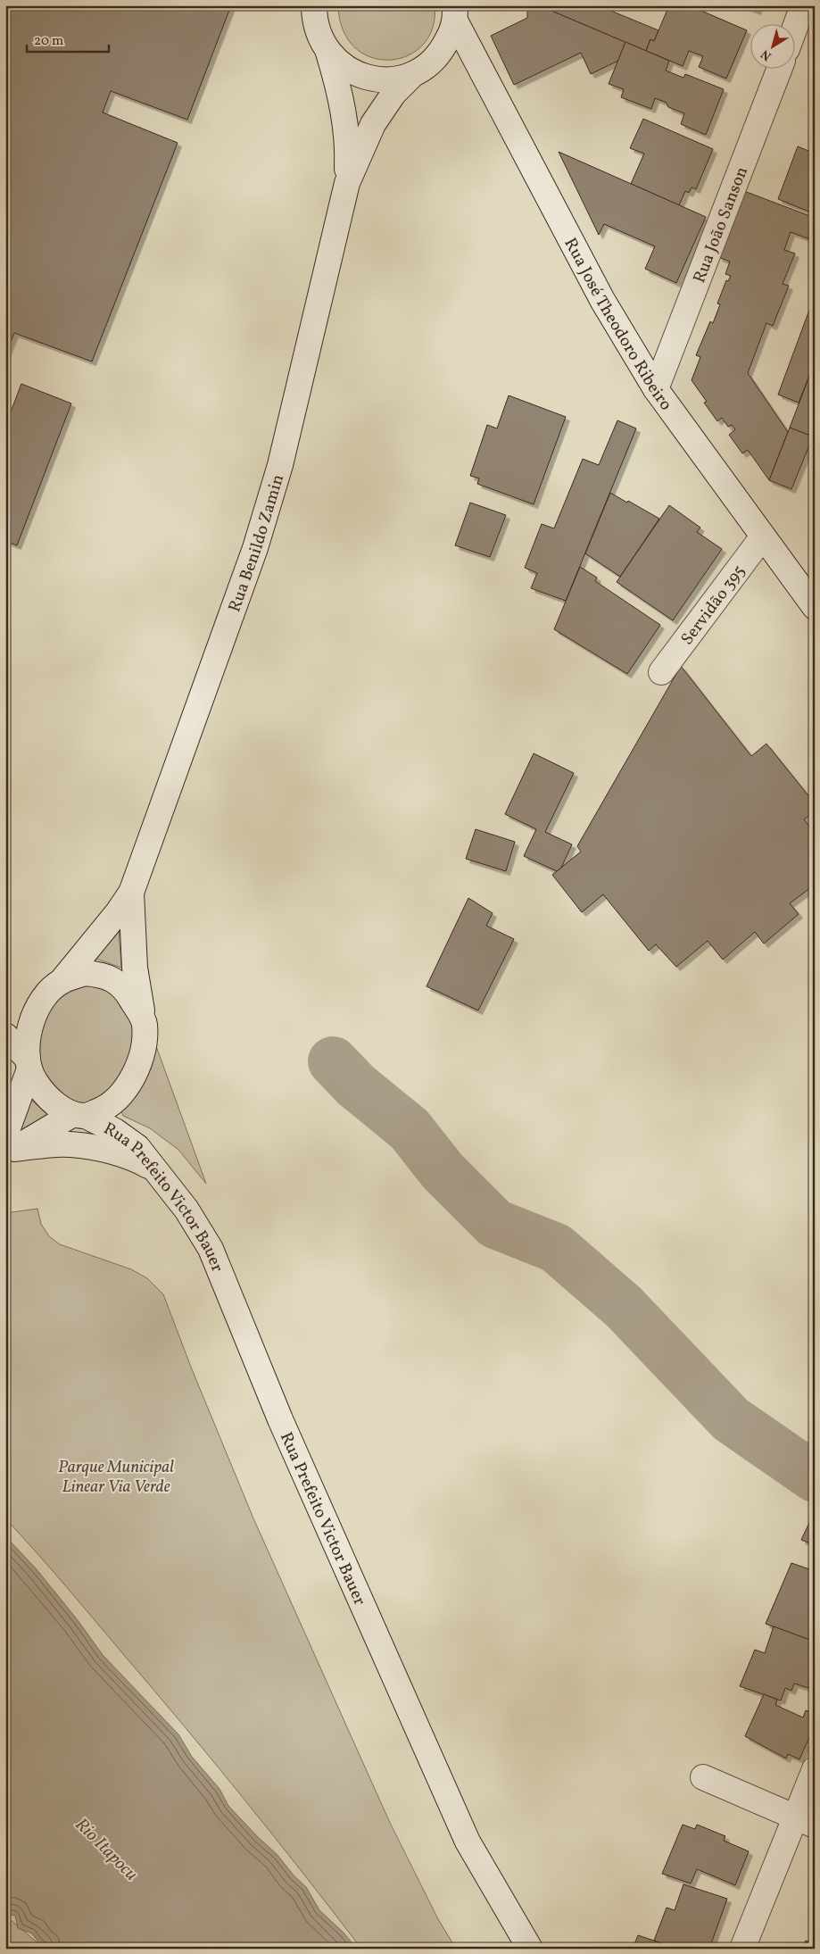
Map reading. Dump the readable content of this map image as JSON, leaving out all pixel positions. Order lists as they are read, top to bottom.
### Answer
{
  "streets": {
    "main road": [
      "Rua João Sanson",
      "Rua José Theodoro Ribeiro",
      "Rua Benildo Zamin",
      "Servidão 395",
      "Rua Prefeito Victor Bauer"
    ]
  },
  "crossings": [
    ["Rua João Sanson", "Rua José Theodoro Ribeiro"],
    ["Rua José Theodoro Ribeiro", "Servidão 395"],
    ["Rua Benildo Zamin", "Rua Prefeito Victor Bauer"]
  ],
  "water": ["Rio Itapocu"],
  "parks": ["Parque Municipal Linear Via Verde"],
  "scale_bar": "20 m",
  "north": "bottom left"
}
